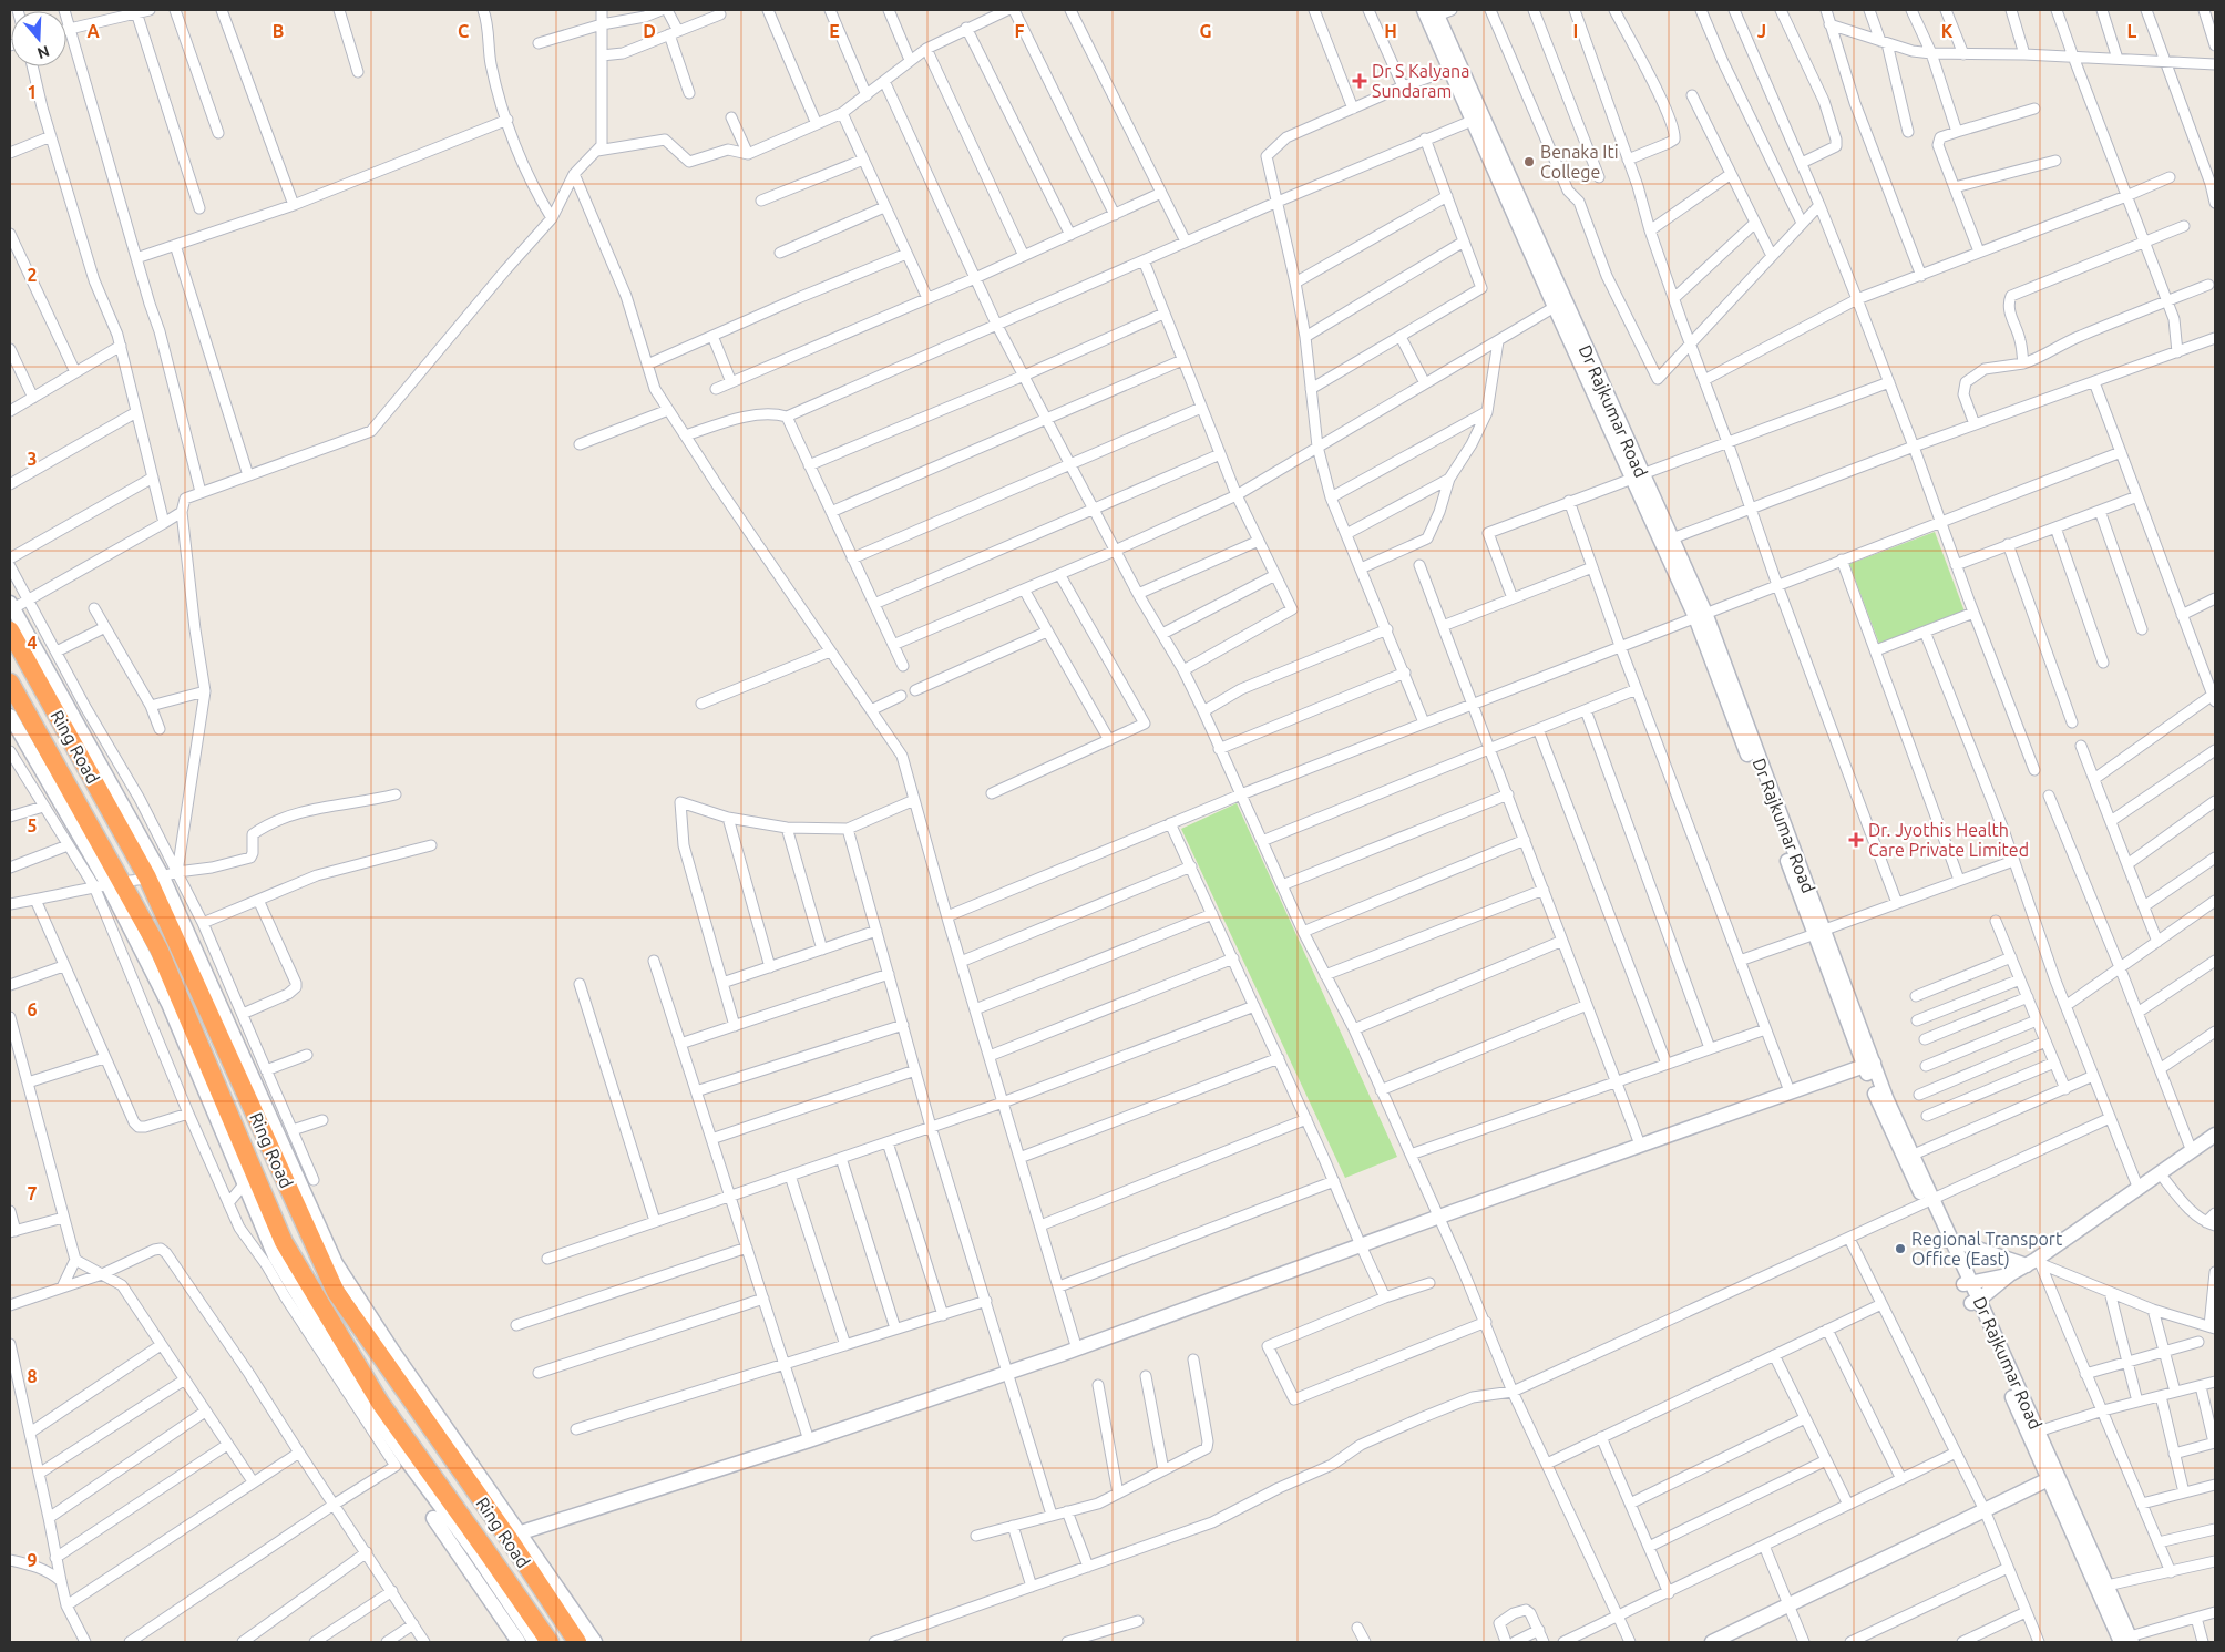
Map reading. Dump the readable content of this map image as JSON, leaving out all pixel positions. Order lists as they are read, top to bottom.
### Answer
{
  "streets": {
    "highway": ["Ring Road"],
    "street": ["Dr Rajkumar Road"]
  },
  "places": {
    "health": ["Dr S Kalyana Sundaram", "Dr. Jyothis Health Care Private Limited"],
    "other": ["Benaka Iti College", "Regional Transport Office (East)"]
  },
  "north": "bottom",
  "grid": {
    "columns": [
      "A",
      "B",
      "C",
      "D",
      "E",
      "F",
      "G",
      "H",
      "I",
      "J",
      "K",
      "L"
    ],
    "rows": [
      "1",
      "2",
      "3",
      "4",
      "5",
      "6",
      "7",
      "8",
      "9"
    ]
  }
}
